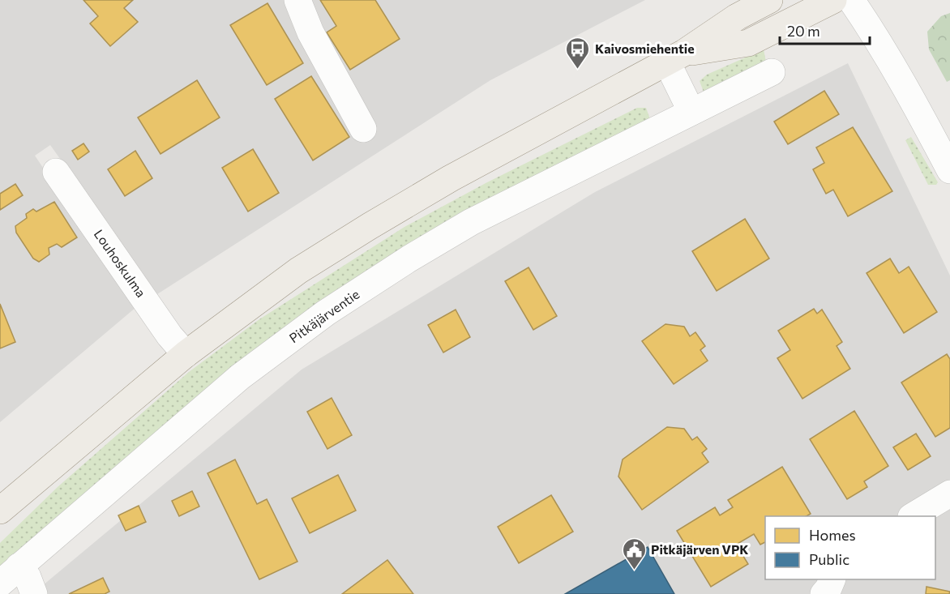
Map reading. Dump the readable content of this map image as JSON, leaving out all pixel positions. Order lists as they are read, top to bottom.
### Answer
{
  "streets": {
    "street": ["Louhoskulma", "Pitkäjärventie"]
  },
  "places": {
    "bus stop": ["Kaivosmiehentie"],
    "public building": ["Pitkäjärven VPK"]
  },
  "legend": ["Homes", "Public"],
  "scale_bar": "20 m"
}
